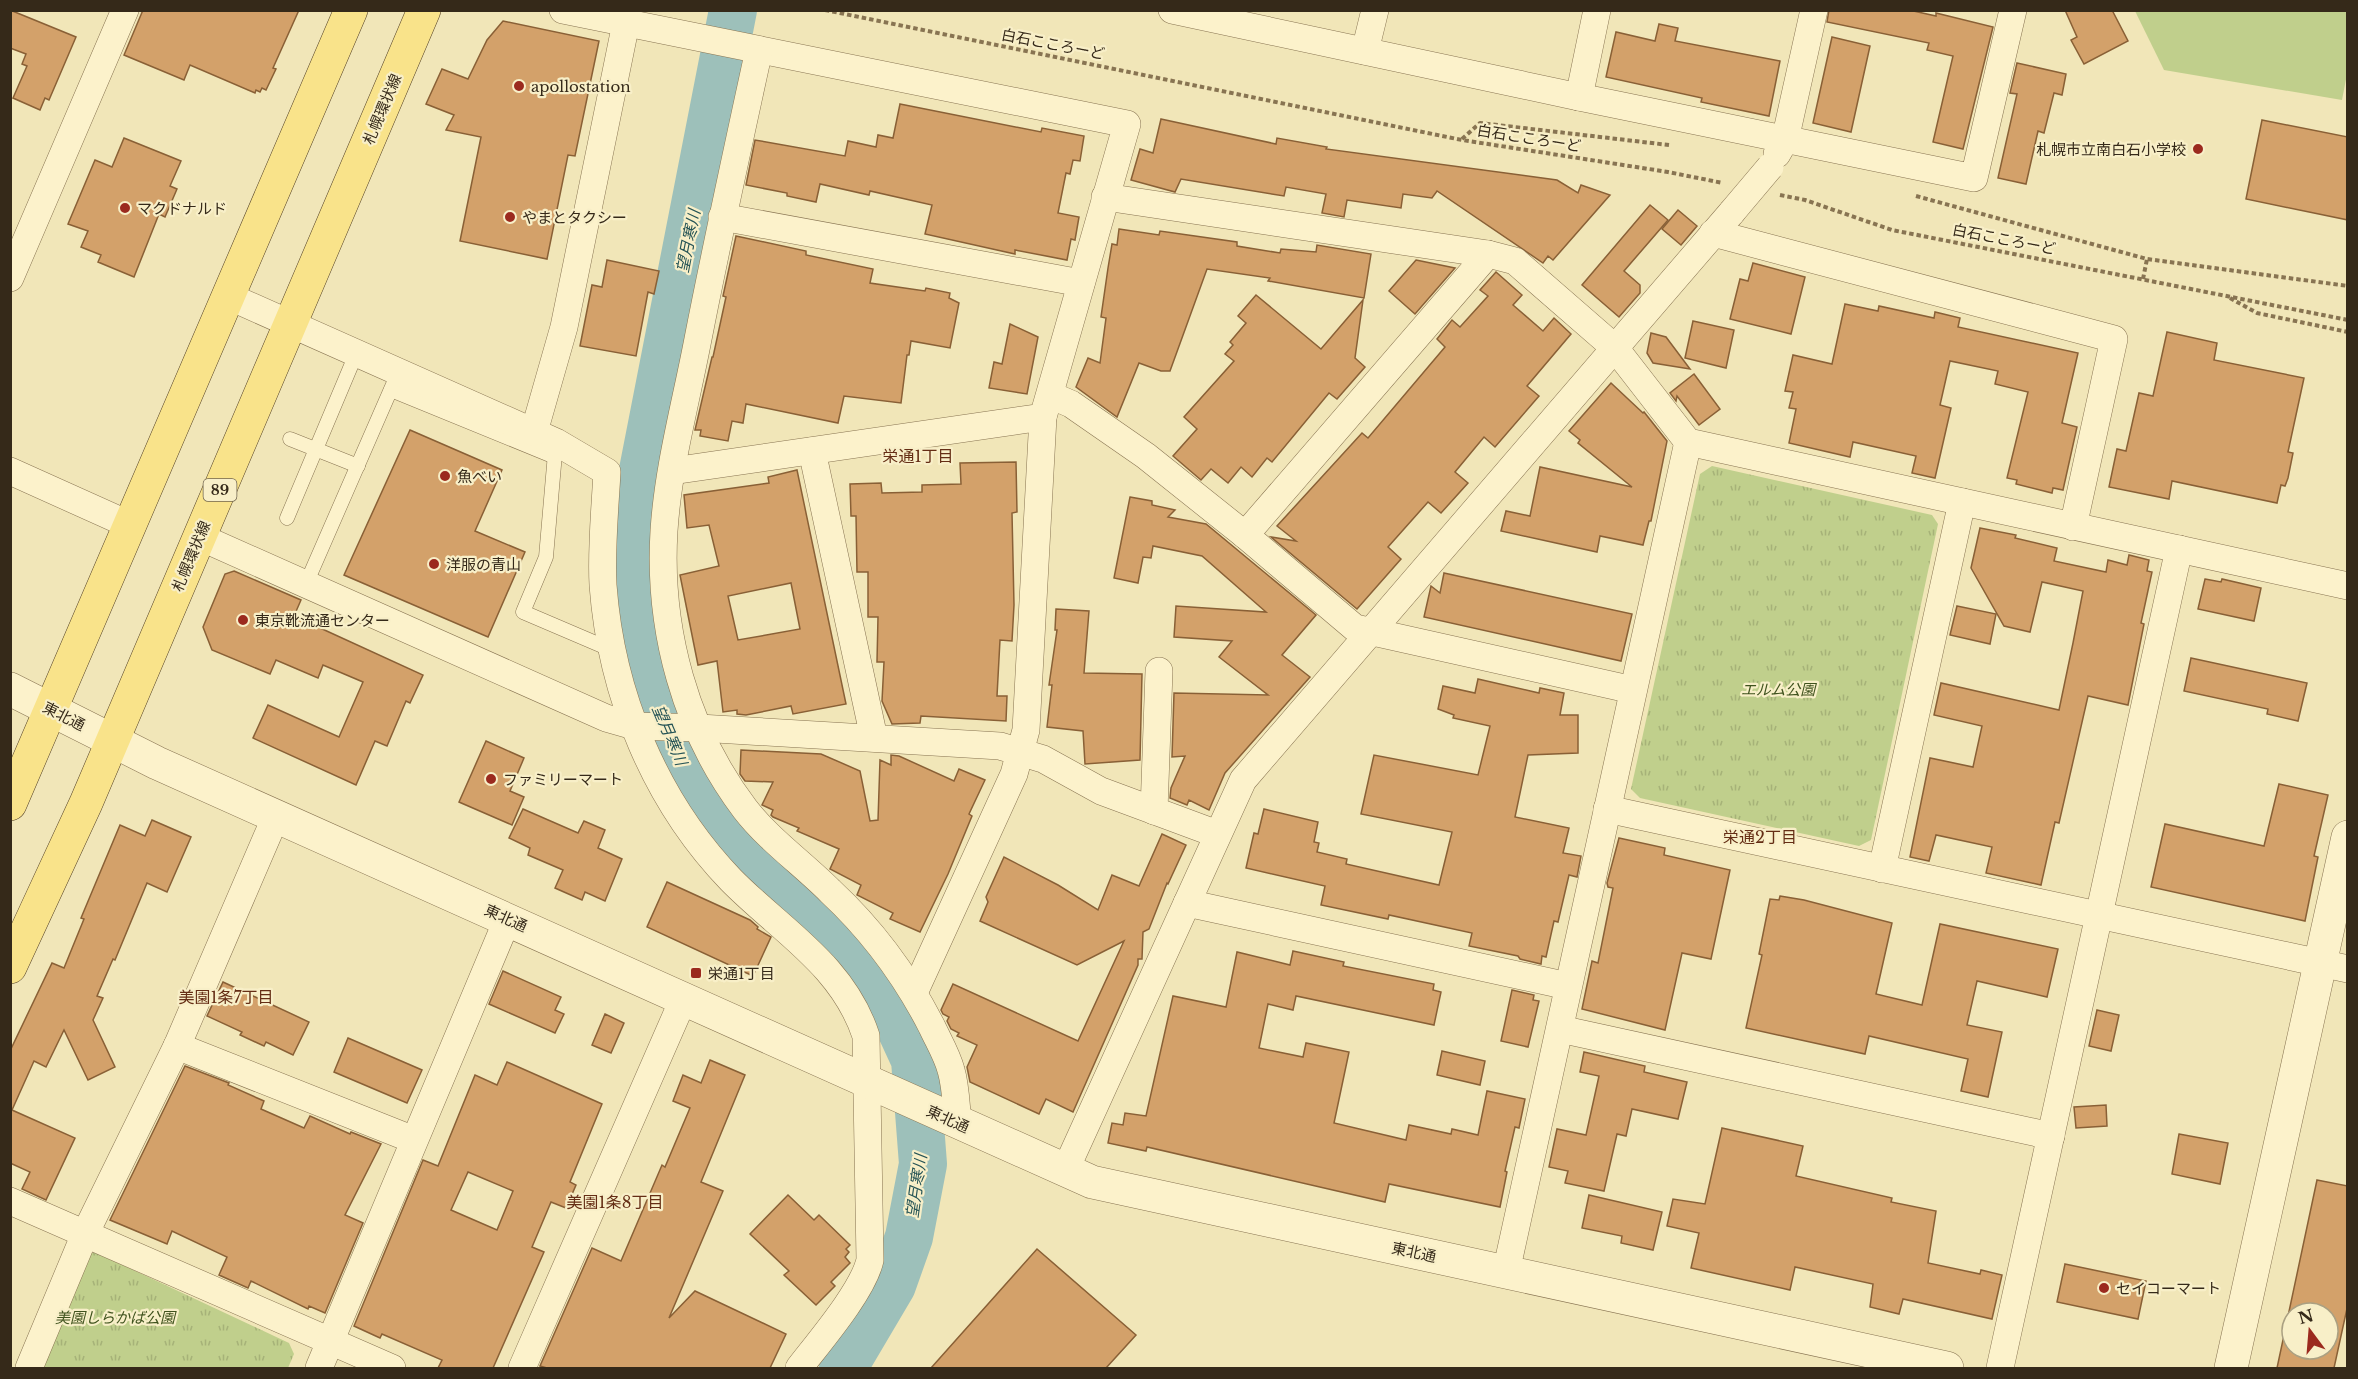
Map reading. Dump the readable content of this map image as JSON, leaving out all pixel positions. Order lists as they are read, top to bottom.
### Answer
{
  "streets": {
    "main road": ["札幌環状線", "89"],
    "street": ["東北通"],
    "path": ["白石こころーど"]
  },
  "crossings": [
    ["札幌環状線", "東北通"]
  ],
  "districts": [
    "栄通1丁目",
    "栄通2丁目",
    "美園1条7丁目",
    "美園1条8丁目"
  ],
  "water": ["望月寒川"],
  "parks": ["エルム公園", "美園しらかば公園"],
  "places": {
    "other": [
      "apollostation",
      "札幌市立南白石小学校",
      "マクドナルド",
      "やまとタクシー",
      "魚べい",
      "洋服の青山",
      "東京靴流通センター",
      "ファミリーマート",
      "セイコーマート"
    ],
    "transit": ["栄通1丁目"]
  },
  "north": "top"
}
